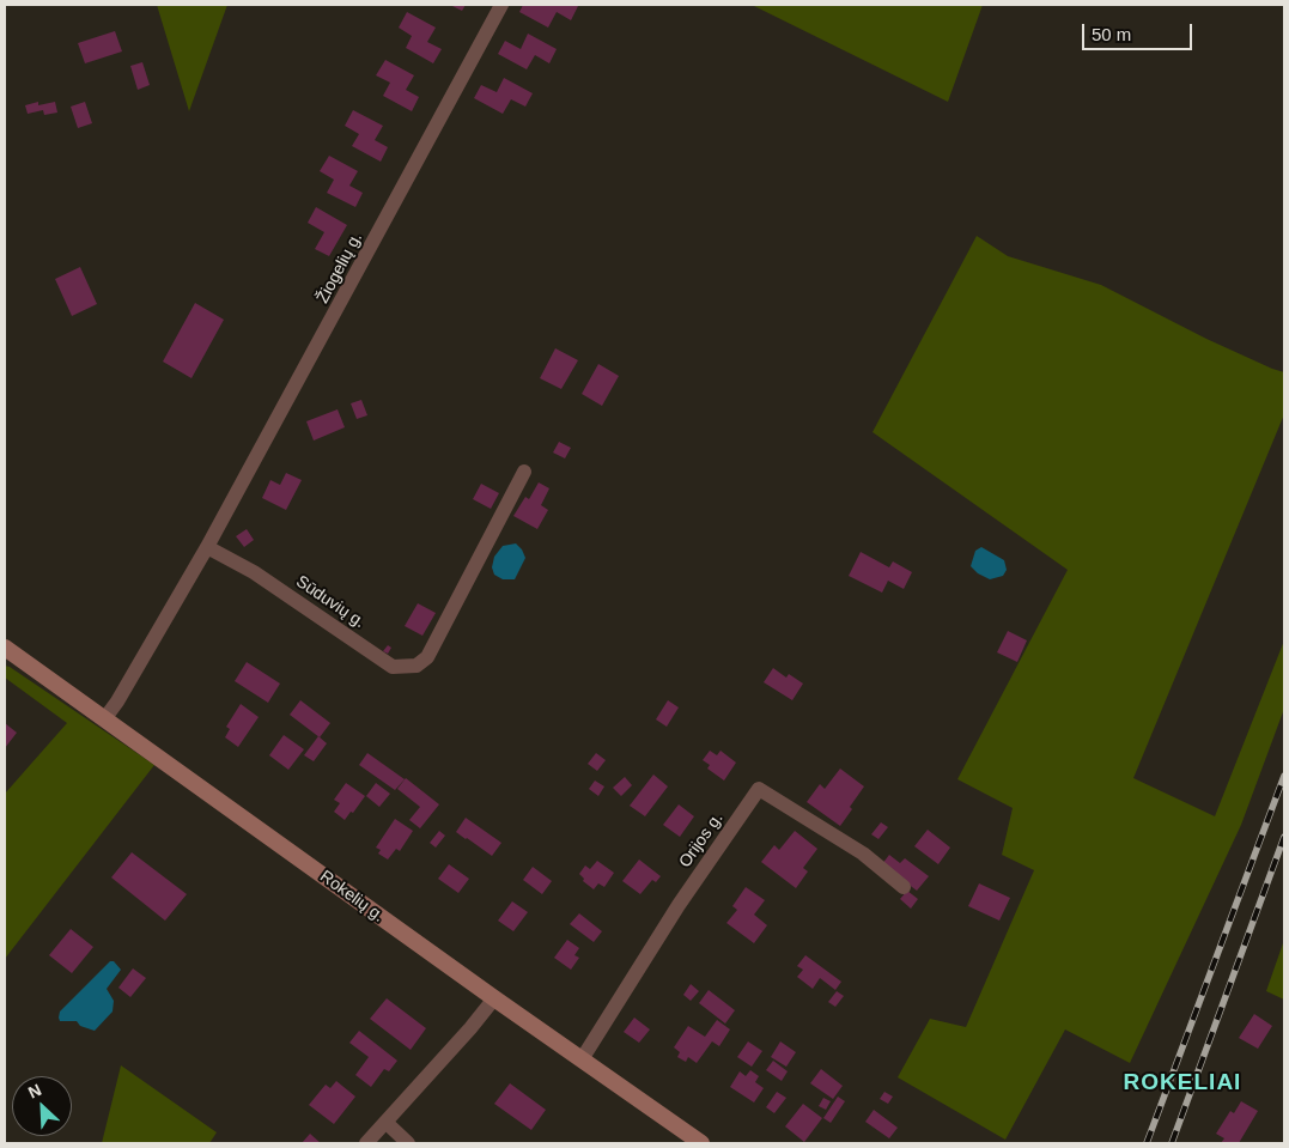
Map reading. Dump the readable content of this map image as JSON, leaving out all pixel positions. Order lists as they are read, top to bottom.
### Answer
{
  "streets": {
    "main road": ["Rokelių g."],
    "street": ["Žiogelių g.", "Sūduvių g.", "Orijos g."]
  },
  "crossings": [
    ["Žiogelių g.", "Sūduvių g."],
    ["Orijos g.", "Rokelių g."]
  ],
  "districts": ["ROKELIAI"],
  "scale_bar": "50 m",
  "north": "top left"
}
